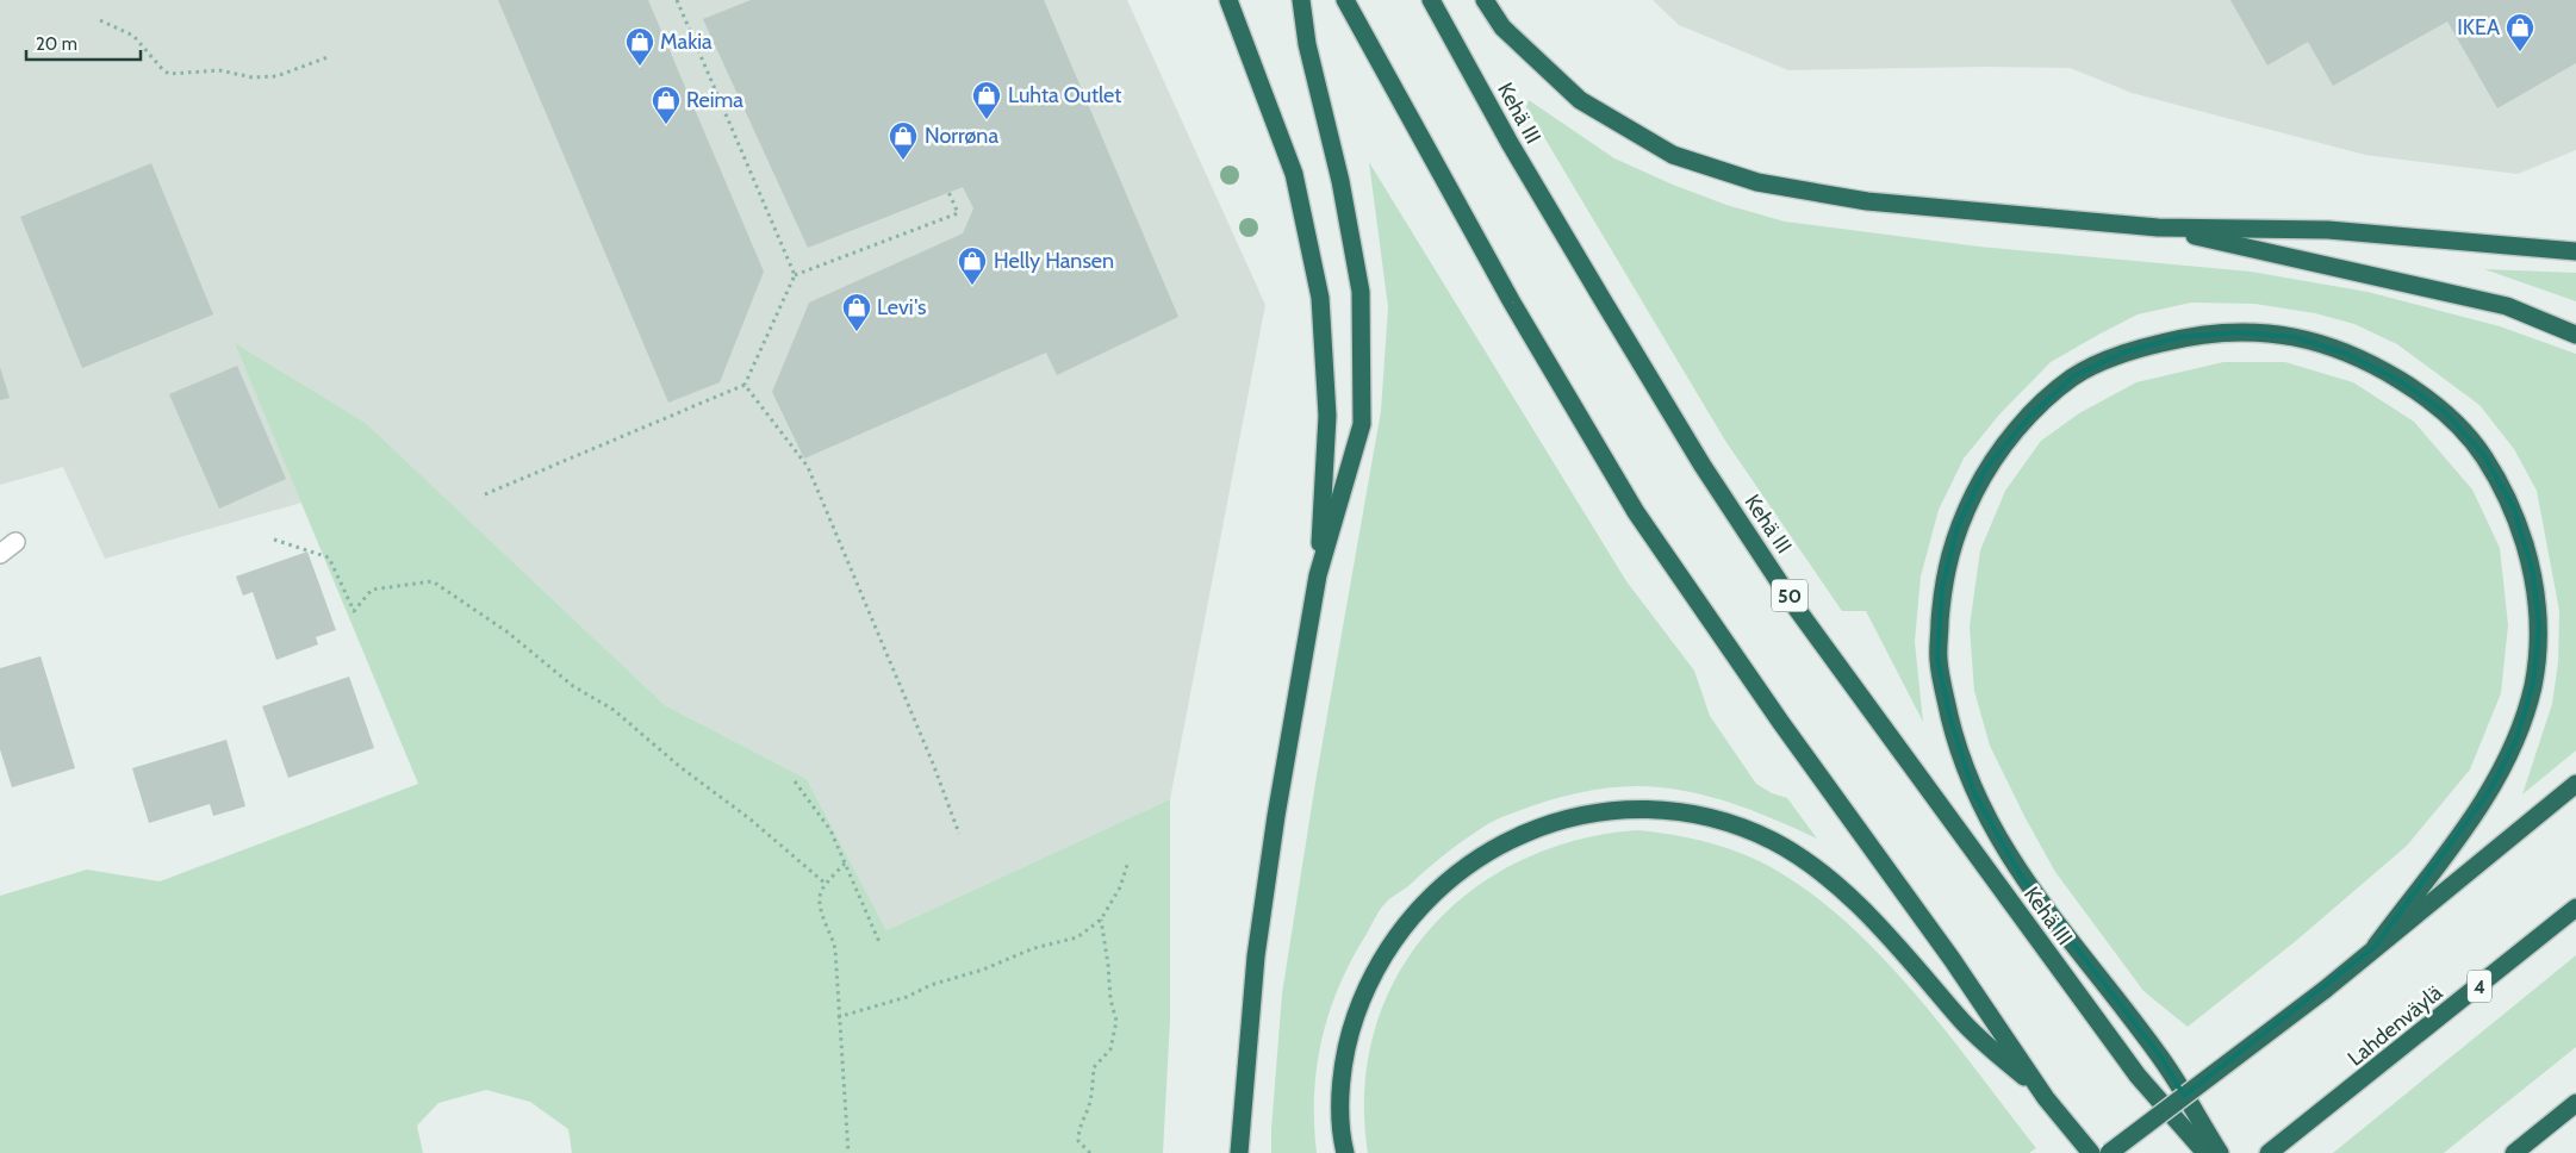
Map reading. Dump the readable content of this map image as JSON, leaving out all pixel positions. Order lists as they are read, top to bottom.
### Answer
{
  "streets": {
    "highway": [
      "Kehä III",
      "50",
      "4",
      "Lahdenväylä"
    ]
  },
  "places": {
    "shop": [
      "IKEA",
      "Makia",
      "Luhta Outlet",
      "Reima",
      "Norrøna",
      "Helly Hansen",
      "Levi's"
    ]
  },
  "scale_bar": "20 m"
}
